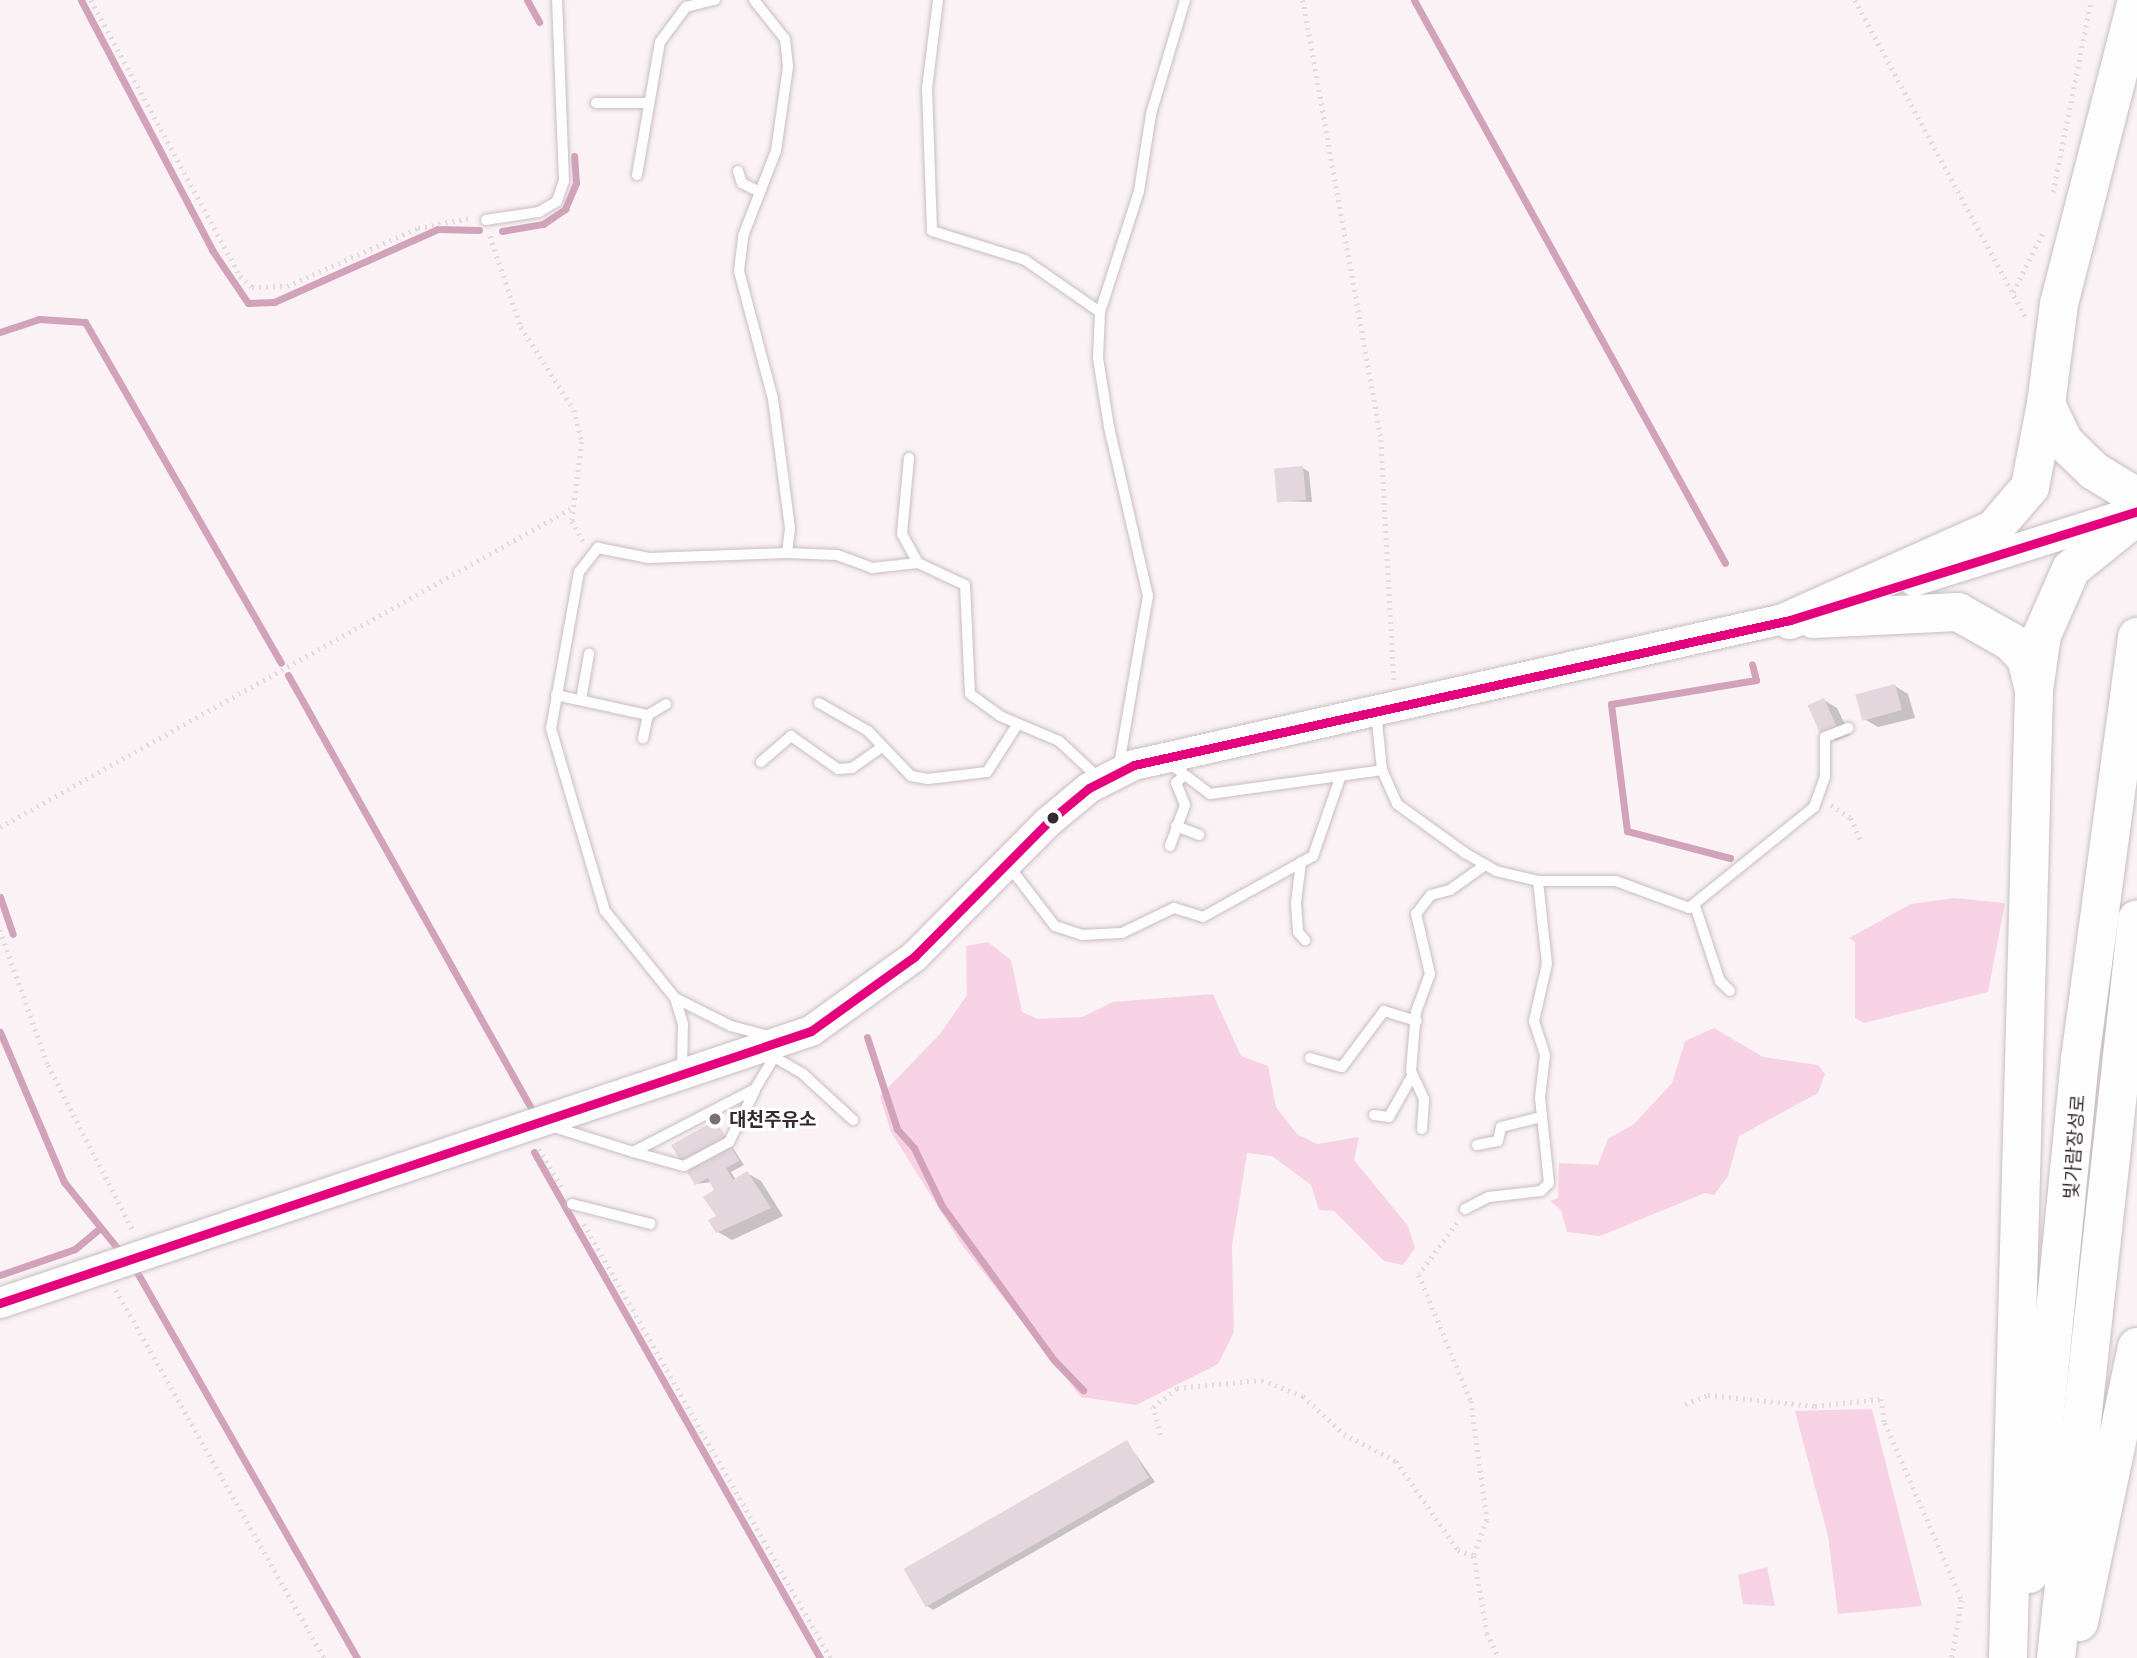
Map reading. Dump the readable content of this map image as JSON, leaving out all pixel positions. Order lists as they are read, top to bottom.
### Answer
{
  "streets": {
    "highway": ["빛가람장성로"]
  },
  "places": ["대천주유소"]
}
